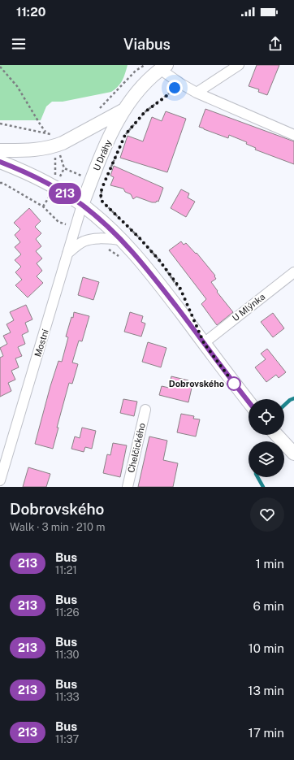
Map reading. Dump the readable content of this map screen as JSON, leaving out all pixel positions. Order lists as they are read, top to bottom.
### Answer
{
  "streets": {
    "street": [
      "U Dráhy",
      "U Mlýnka",
      "Mostní",
      "Chelčického"
    ]
  },
  "crossings": [
    ["U Dráhy", "Mostní"]
  ],
  "places": ["Dobrovského"],
  "lines": ["bus line 213"],
  "page": {
    "status": "11:20",
    "header": "Viabus",
    "on_map": "213",
    "heading": ["Dobrovského", "Walk · 3 min · 210 m"],
    "list": [
      {
        "mark": "213",
        "name": "Bus",
        "note": "11:21",
        "value": "1 min"
      },
      {
        "mark": "213",
        "name": "Bus",
        "note": "11:26",
        "value": "6 min"
      },
      {
        "mark": "213",
        "name": "Bus",
        "note": "11:30",
        "value": "10 min"
      },
      {
        "mark": "213",
        "name": "Bus",
        "note": "11:33",
        "value": "13 min"
      },
      {
        "mark": "213",
        "name": "Bus",
        "note": "11:37",
        "value": "17 min"
      }
    ]
  }
}
